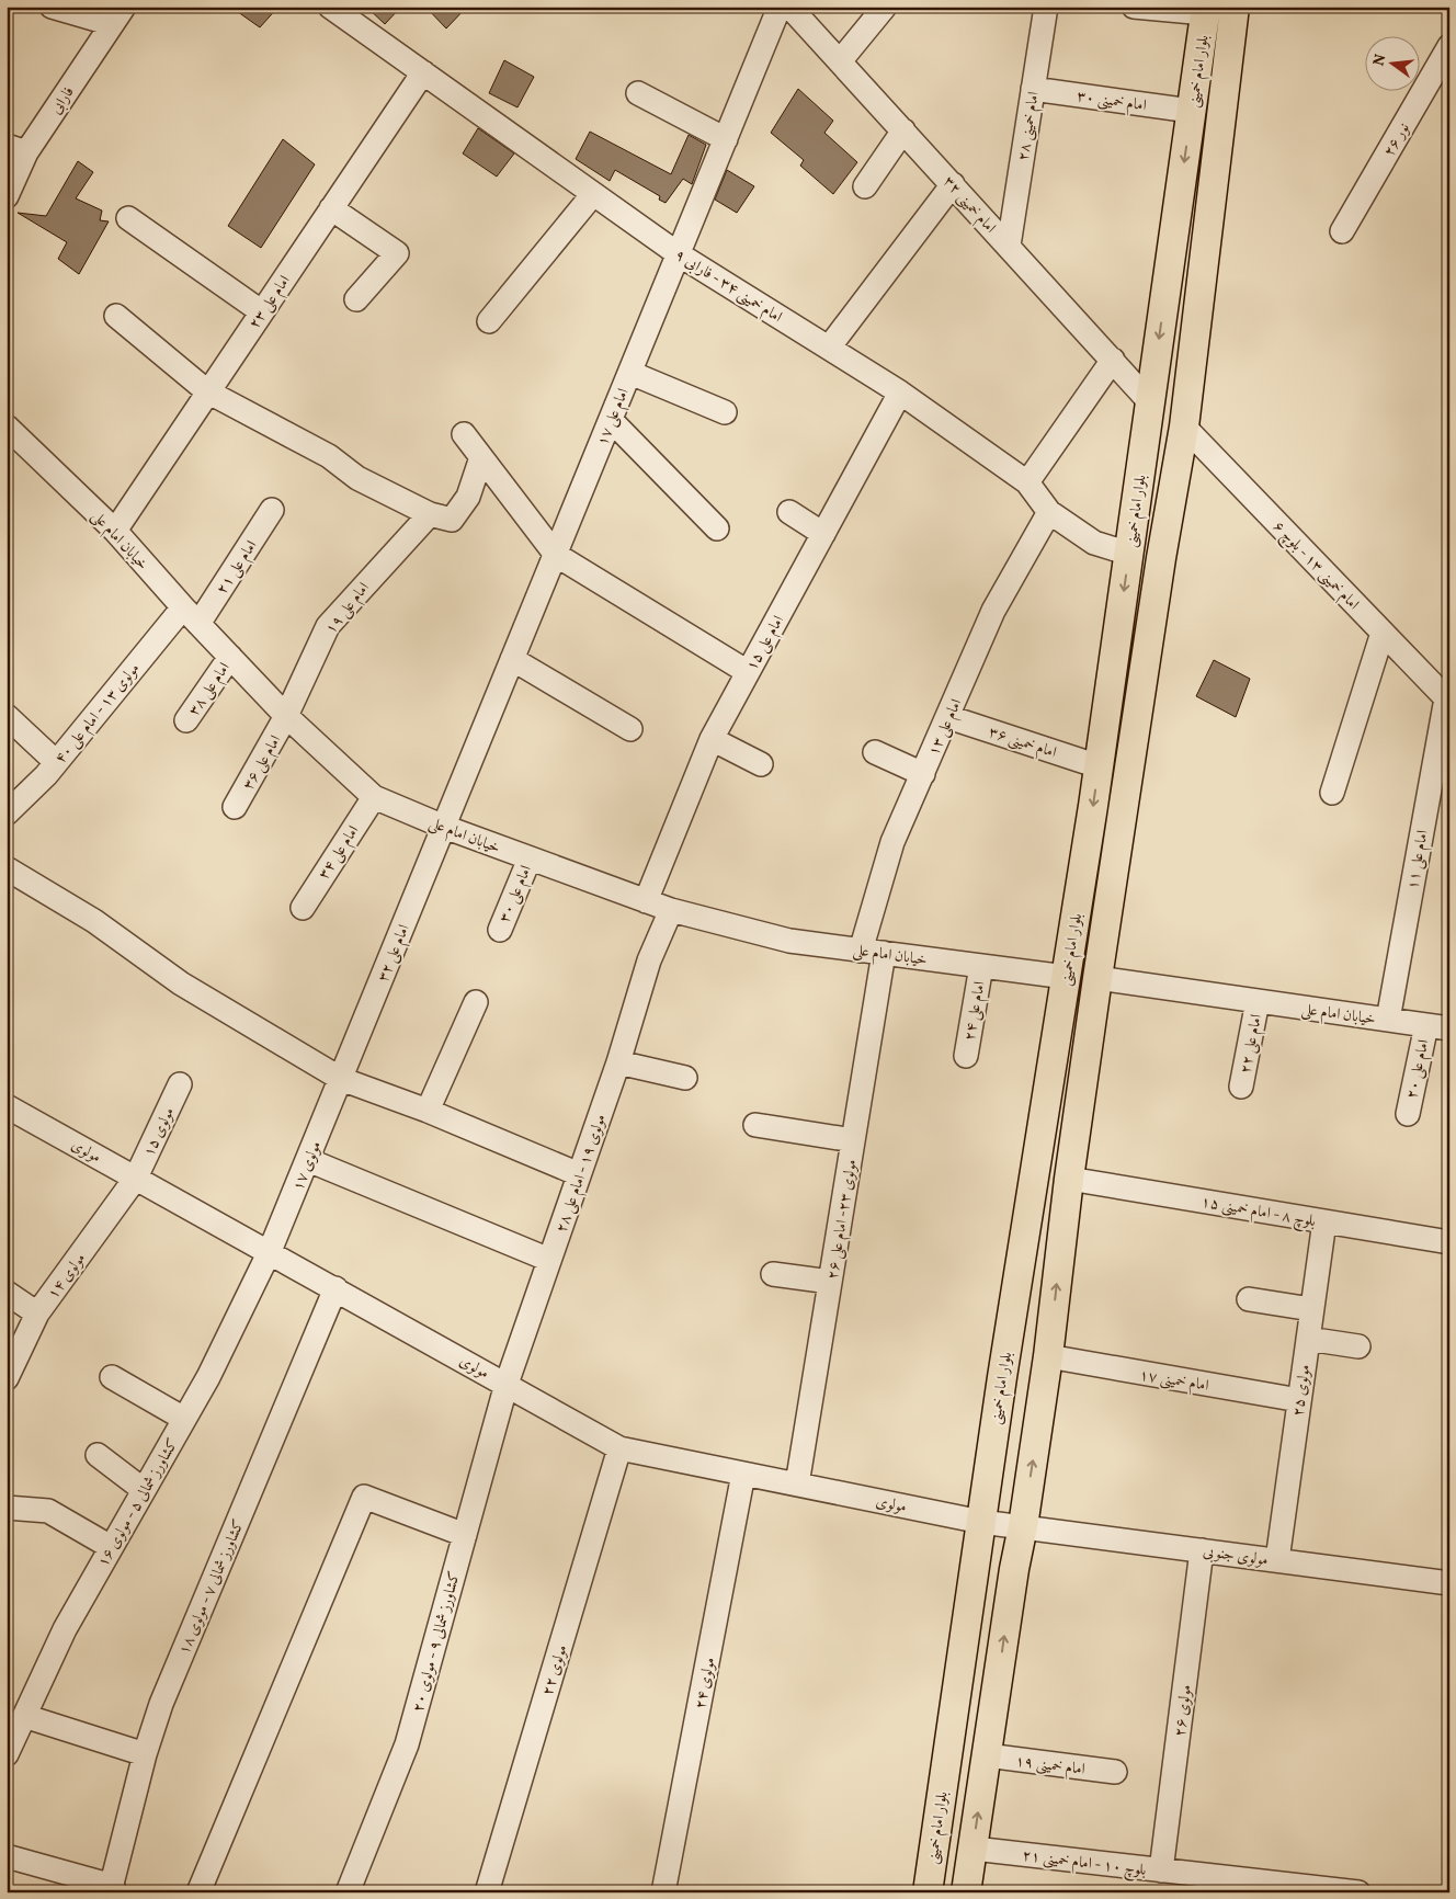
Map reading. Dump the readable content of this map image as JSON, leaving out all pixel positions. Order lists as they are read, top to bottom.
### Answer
{
  "streets": {
    "main road": ["بلوار امام خمینی"],
    "street": [
      "فارابی",
      "امام خمینی ۳۰",
      "امام خمینی ۲۸",
      "نور ۲۶",
      "امام خمینی ۳۲",
      "امام خمینی ۳۴ - فارابی ۹",
      "امام علی ۲۳",
      "امام علی ۱۷",
      "خیابان امام علی",
      "امام خمینی ۱۳ - بلوچ ۶",
      "امام علی ۲۱",
      "امام علی ۱۹",
      "امام علی ۱۵",
      "امام علی ۳۸",
      "مولوی ۱۳ - امام علی ۴۰",
      "امام علی ۱۳",
      "امام خمینی ۳۶",
      "امام علی ۳۶",
      "امام علی ۳۴",
      "امام علی ۱۱",
      "امام علی ۳۰",
      "امام علی ۳۲",
      "امام علی ۲۴",
      "امام علی ۲۲",
      "امام علی ۲۰",
      "مولوی ۱۵",
      "مولوی",
      "مولوی ۱۷",
      "مولوی ۱۹ - امام علی ۲۸",
      "بلوچ ۸ - امام خمینی ۱۵",
      "مولوی ۲۳- امام علی ۲۶",
      "مولوی ۱۴",
      "امام خمینی ۱۷",
      "مولوی ۲۵",
      "کشاورز شمالی ۵ - مولوی ۱۶",
      "مولوی جنوبی",
      "کشاورز شمالی ۷ - مولوی ۱۸",
      "کشاورز شمالی ۹ - مولوی ۲۰",
      "مولوی ۲۲",
      "مولوی ۲۴",
      "مولوی ۲۶",
      "امام خمینی ۱۹",
      "بلوچ ۱۰ - امام خمینی ۲۱"
    ]
  },
  "crossings": [
    ["بلوار امام خمینی", "امام خمینی ۳۰"],
    ["بلوار امام خمینی", "امام خمینی ۳۲"],
    ["بلوار امام خمینی", "امام خمینی ۳۴ - فارابی ۹"],
    ["بلوار امام خمینی", "خیابان امام علی"],
    ["بلوار امام خمینی", "امام خمینی ۱۳ - بلوچ ۶"],
    ["بلوار امام خمینی", "امام خمینی ۳۶"],
    ["بلوار امام خمینی", "مولوی"],
    ["بلوار امام خمینی", "بلوچ ۸ - امام خمینی ۱۵"],
    ["بلوار امام خمینی", "امام خمینی ۱۷"],
    ["بلوار امام خمینی", "مولوی جنوبی"],
    ["بلوار امام خمینی", "امام خمینی ۱۹"],
    ["بلوار امام خمینی", "بلوچ ۱۰ - امام خمینی ۲۱"],
    ["امام خمینی ۳۰", "امام خمینی ۲۸"],
    ["امام خمینی ۲۸", "امام خمینی ۳۲"],
    ["امام خمینی ۳۴ - فارابی ۹", "امام علی ۲۳"],
    ["امام خمینی ۳۴ - فارابی ۹", "امام علی ۱۷"],
    ["امام خمینی ۳۴ - فارابی ۹", "امام علی ۱۵"],
    ["امام خمینی ۳۴ - فارابی ۹", "امام علی ۱۳"],
    ["امام علی ۲۳", "خیابان امام علی"],
    ["امام علی ۱۷", "خیابان امام علی"],
    ["امام علی ۱۷", "امام علی ۳۲"],
    ["خیابان امام علی", "امام علی ۲۱"],
    ["خیابان امام علی", "امام علی ۱۹"],
    ["خیابان امام علی", "امام علی ۱۵"],
    ["خیابان امام علی", "امام علی ۳۸"],
    ["خیابان امام علی", "مولوی ۱۳ - امام علی ۴۰"],
    ["خیابان امام علی", "امام علی ۱۳"],
    ["خیابان امام علی", "امام علی ۳۶"],
    ["خیابان امام علی", "امام علی ۳۴"],
    ["خیابان امام علی", "امام علی ۱۱"],
    ["خیابان امام علی", "امام علی ۳۰"],
    ["خیابان امام علی", "امام علی ۳۲"],
    ["خیابان امام علی", "امام علی ۲۴"],
    ["خیابان امام علی", "امام علی ۲۲"],
    ["خیابان امام علی", "امام علی ۲۰"],
    ["خیابان امام علی", "مولوی ۱۹ - امام علی ۲۸"],
    ["خیابان امام علی", "مولوی ۲۳- امام علی ۲۶"],
    ["امام خمینی ۱۳ - بلوچ ۶", "امام علی ۱۱"],
    ["امام علی ۱۹", "امام علی ۳۶"],
    ["امام علی ۱۳", "امام خمینی ۳۶"],
    ["امام علی ۳۲", "مولوی ۱۷"],
    ["مولوی ۱۵", "مولوی"],
    ["مولوی ۱۵", "مولوی ۱۴"],
    ["مولوی", "مولوی ۱۷"],
    ["مولوی", "مولوی ۱۹ - امام علی ۲۸"],
    ["مولوی", "مولوی ۲۳- امام علی ۲۶"],
    ["مولوی", "مولوی ۱۴"],
    ["مولوی", "کشاورز شمالی ۵ - مولوی ۱۶"],
    ["مولوی", "مولوی جنوبی"],
    ["مولوی", "کشاورز شمالی ۷ - مولوی ۱۸"],
    ["مولوی", "کشاورز شمالی ۹ - مولوی ۲۰"],
    ["مولوی", "مولوی ۲۲"],
    ["مولوی", "مولوی ۲۴"],
    ["مولوی ۱۷", "کشاورز شمالی ۵ - مولوی ۱۶"],
    ["مولوی ۱۹ - امام علی ۲۸", "کشاورز شمالی ۹ - مولوی ۲۰"],
    ["بلوچ ۸ - امام خمینی ۱۵", "مولوی ۲۵"],
    ["امام خمینی ۱۷", "مولوی ۲۵"],
    ["مولوی ۲۵", "مولوی جنوبی"],
    ["مولوی جنوبی", "مولوی ۲۶"],
    ["مولوی ۲۶", "بلوچ ۱۰ - امام خمینی ۲۱"]
  ],
  "north": "left"
}
